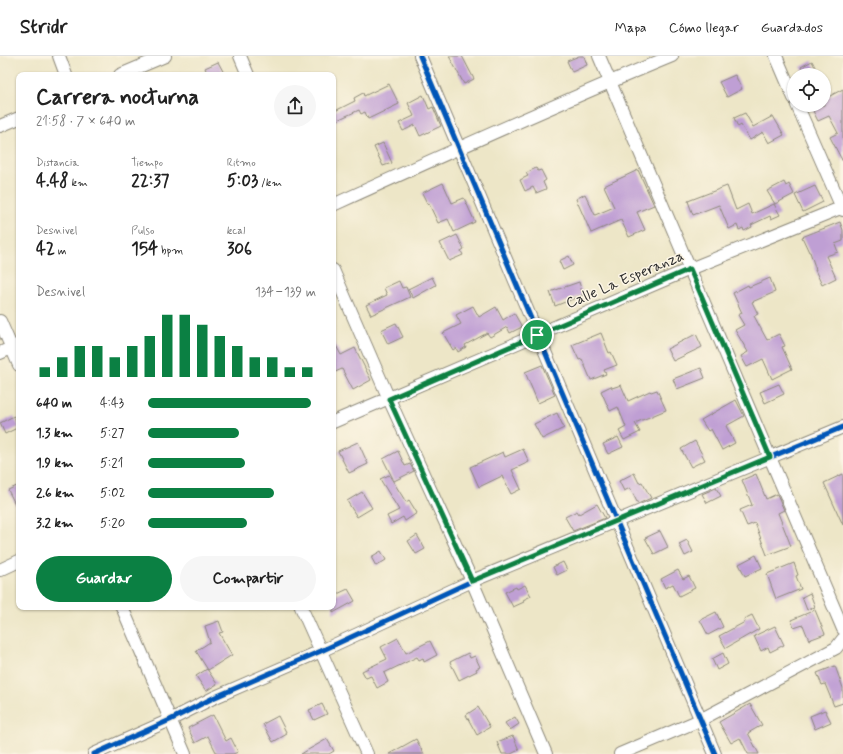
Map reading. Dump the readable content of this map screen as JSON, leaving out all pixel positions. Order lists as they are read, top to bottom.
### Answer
{
  "streets": {
    "street": ["Calle La Esperanza"]
  },
  "page": {
    "header": "Stridr",
    "nav": ["Mapa", "Cómo llegar", "Guardados"],
    "heading": ["Carrera nocturna", "21:58 · 7 × 640 m"],
    "stats": [
      ["Distancia", "4.48 km"],
      ["Tiempo", "22:37"],
      ["Ritmo", "5:03 /km"],
      ["Desnivel", "42 m"],
      ["Pulso", "154 bpm"],
      ["kcal", "306"]
    ],
    "chart": ["Desnivel", "134–139 m"],
    "list": [
      {
        "name": "640 m",
        "note": "4:43"
      },
      {
        "name": "1.3 km",
        "note": "5:27"
      },
      {
        "name": "1.9 km",
        "note": "5:21"
      },
      {
        "name": "2.6 km",
        "note": "5:02"
      },
      {
        "name": "3.2 km",
        "note": "5:20"
      }
    ],
    "buttons": ["Guardar", "Compartir"]
  }
}
